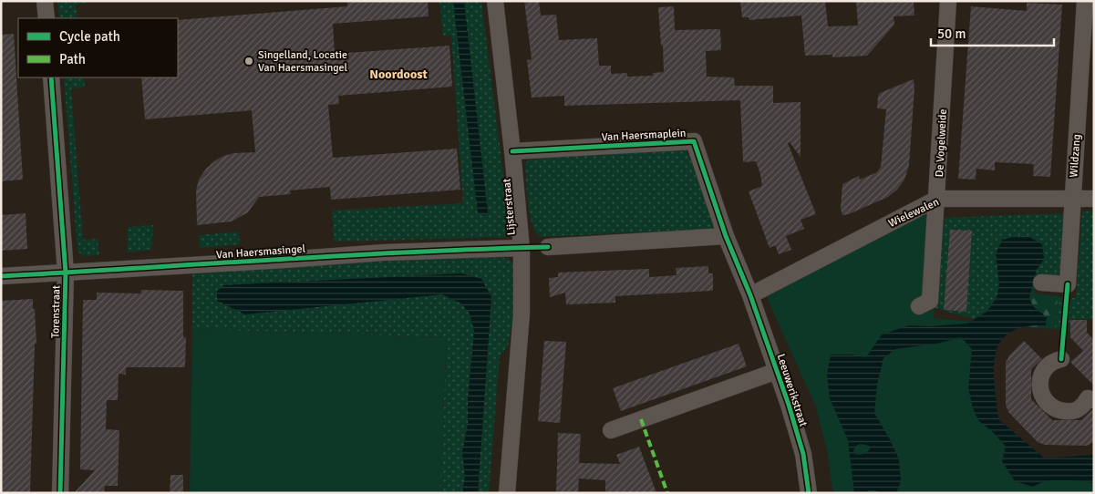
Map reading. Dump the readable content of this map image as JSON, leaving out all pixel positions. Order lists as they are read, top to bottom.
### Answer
{
  "streets": {
    "street": [
      "Van Haersmaplein",
      "De Vogelweide",
      "Wildzang",
      "Lijsterstraat",
      "Wielewalen",
      "Van Haersmasingel",
      "Torenstraat",
      "Leeuwerikstraat"
    ]
  },
  "crossings": [
    ["Van Haersmaplein", "Lijsterstraat"],
    ["Van Haersmaplein", "Wielewalen"],
    ["Van Haersmaplein", "Leeuwerikstraat"],
    ["De Vogelweide", "Wielewalen"],
    ["Wildzang", "Wielewalen"],
    ["Lijsterstraat", "Van Haersmasingel"],
    ["Wielewalen", "Leeuwerikstraat"],
    ["Van Haersmasingel", "Torenstraat"]
  ],
  "districts": ["Noordoost"],
  "places": ["Singelland, Locatie Van Haersmasingel"],
  "legend": ["Cycle path", "Path"],
  "scale_bar": "50 m"
}
